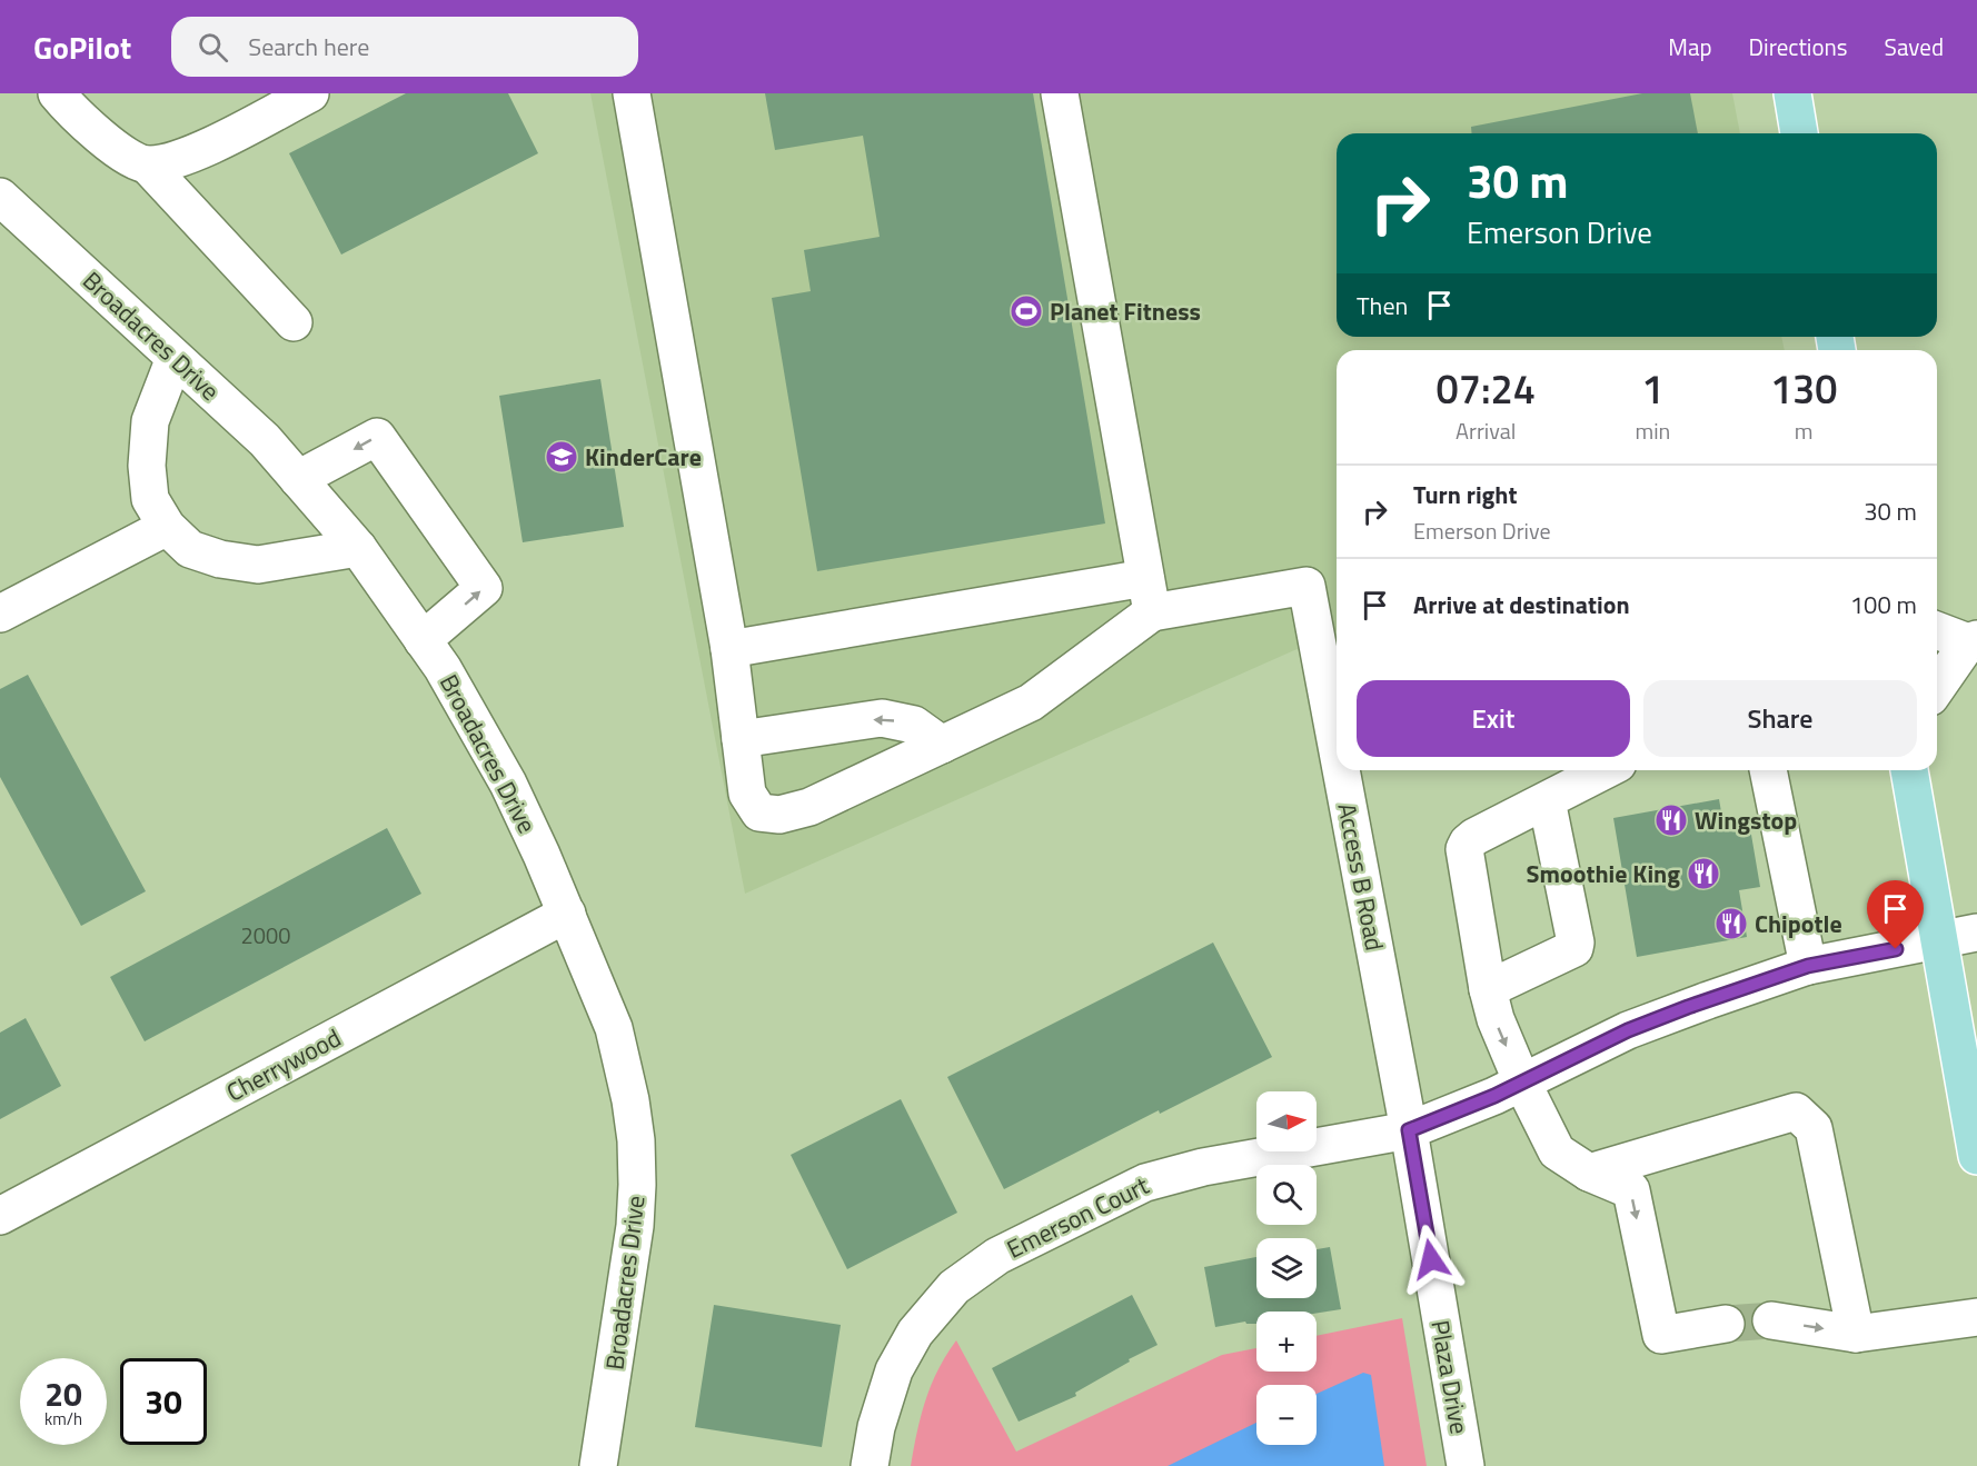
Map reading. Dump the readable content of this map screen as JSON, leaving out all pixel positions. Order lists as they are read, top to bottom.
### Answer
{
  "streets": {
    "street": [
      "Broadacres Drive",
      "Access B Road",
      "Cherrywood",
      "Emerson Court",
      "Plaza Drive"
    ]
  },
  "crossings": [
    ["Broadacres Drive", "Cherrywood"],
    ["Access B Road", "Emerson Court"],
    ["Access B Road", "Plaza Drive"],
    ["Emerson Court", "Plaza Drive"]
  ],
  "places": {
    "sports": ["Planet Fitness"],
    "school or university": ["KinderCare"],
    "restaurant": ["Wingstop", "Smoothie King", "Chipotle"]
  },
  "house_numbers": ["2000"],
  "north": "right",
  "page": {
    "header": "GoPilot",
    "search": "Search here",
    "nav": ["Map", "Directions", "Saved"],
    "turn": ["30 m", "Emerson Drive"],
    "then": "Then",
    "eta": [
      "07:24",
      "Arrival",
      "1",
      "min",
      "130",
      "m"
    ],
    "list": [
      {
        "name": "Turn right",
        "note": "Emerson Drive",
        "value": "30 m"
      },
      {
        "name": "Arrive at destination",
        "value": "100 m"
      }
    ],
    "buttons": ["Exit", "Share"],
    "map_buttons": ["+", "−"],
    "speed": "20 km/h",
    "limit": "30"
  }
}
